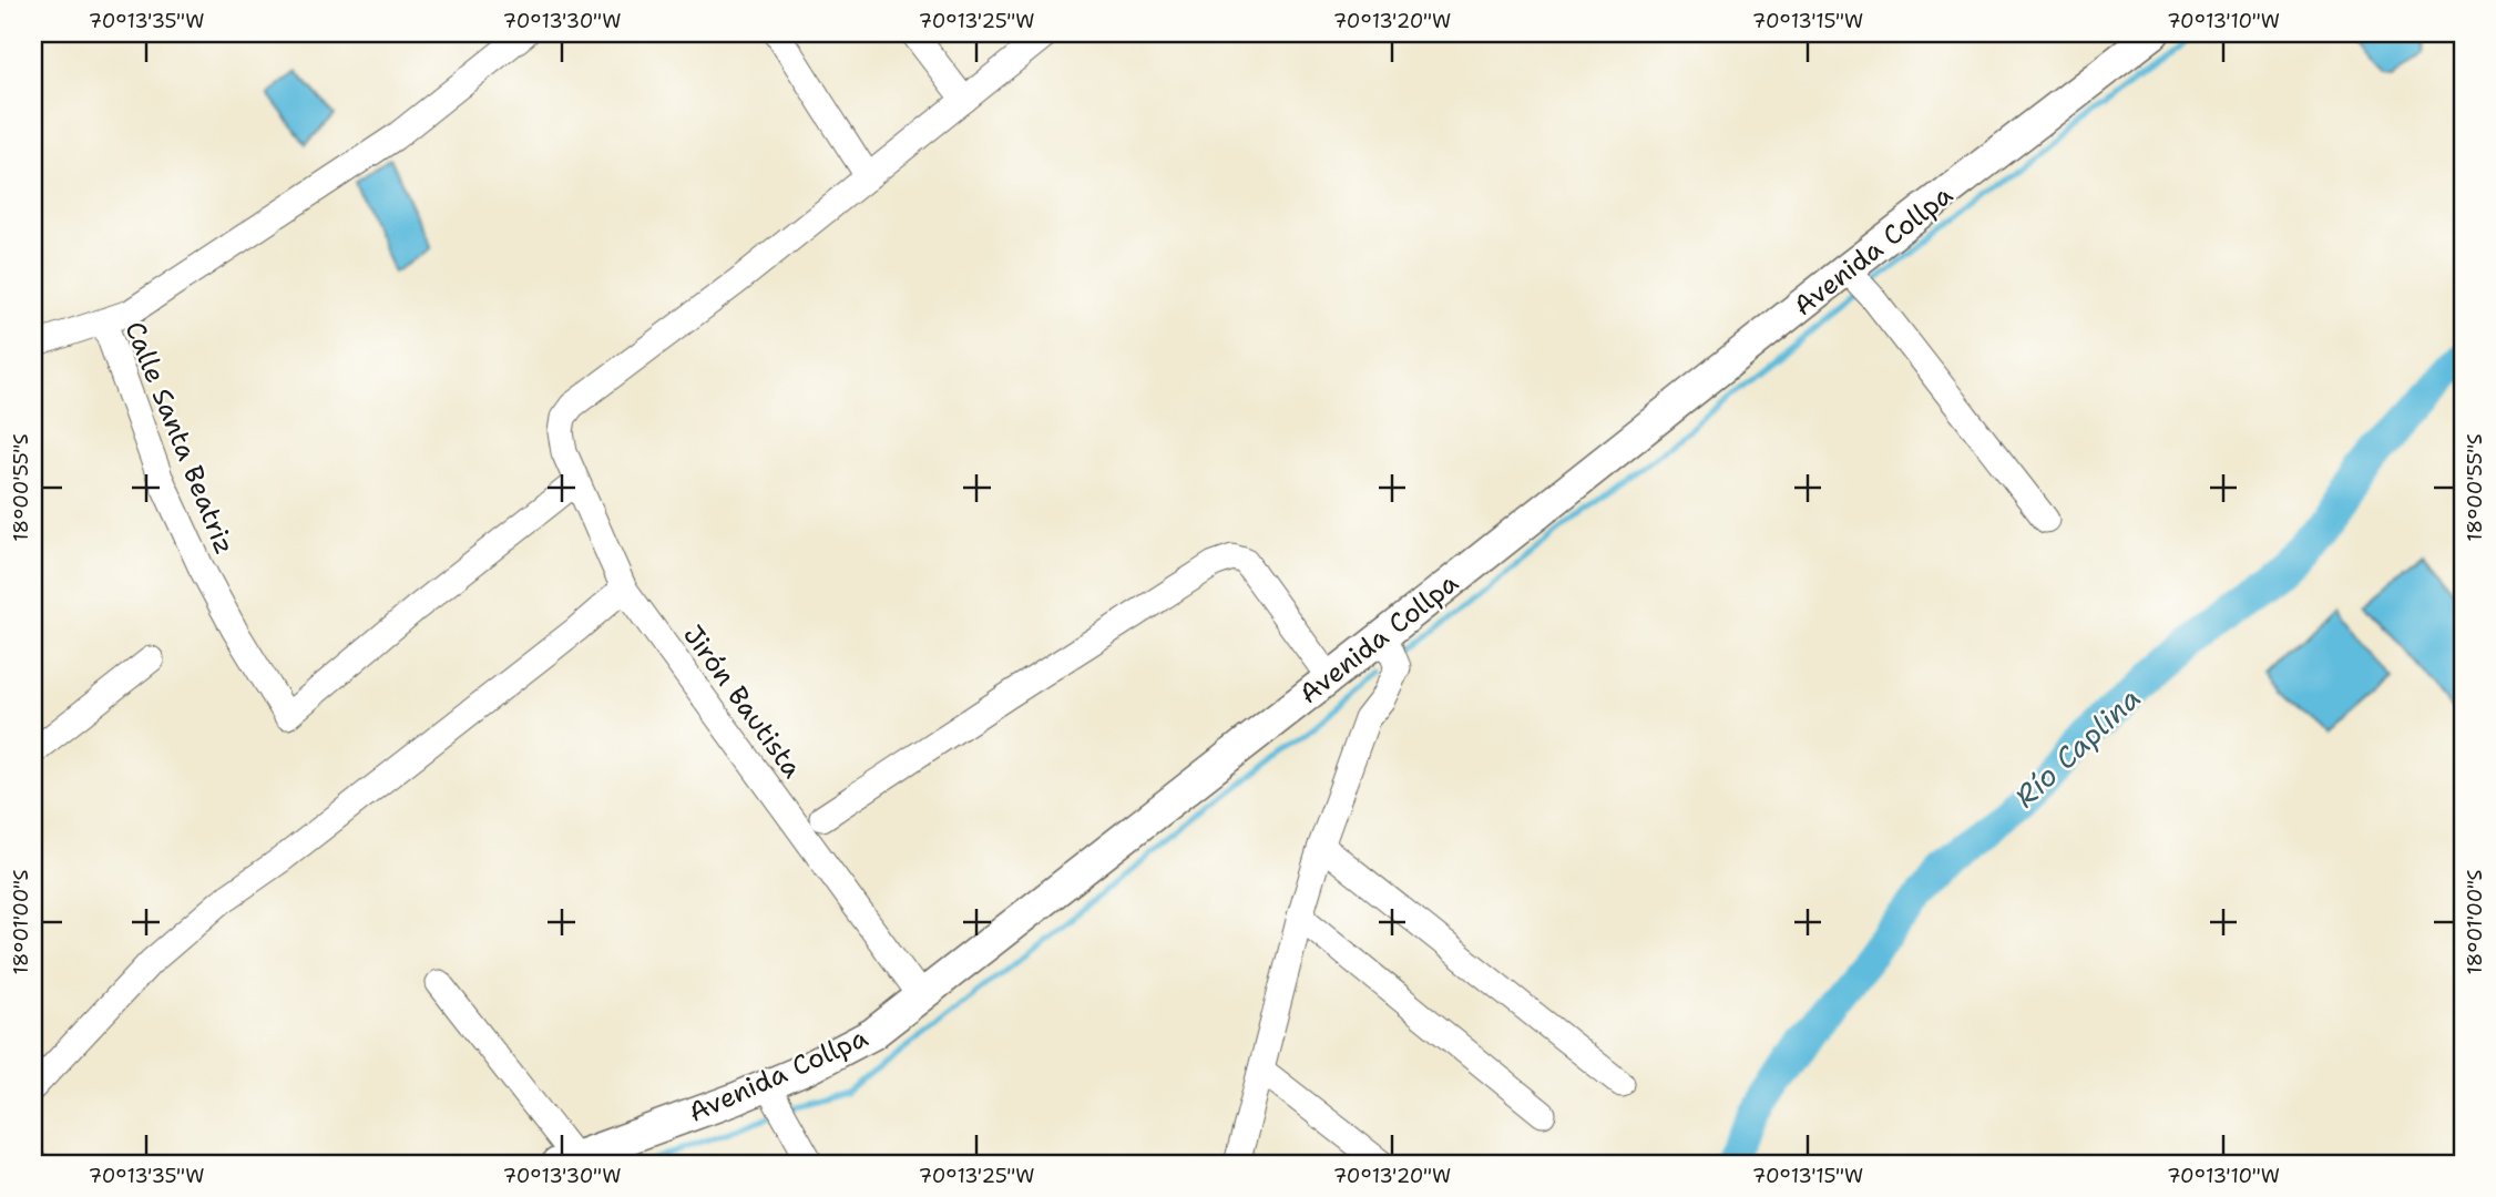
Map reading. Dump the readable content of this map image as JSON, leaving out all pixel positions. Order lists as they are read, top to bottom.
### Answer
{
  "streets": {
    "main road": ["Avenida Collpa"],
    "street": ["Calle Santa Beatriz", "Jirón Bautista"]
  },
  "crossings": [
    ["Avenida Collpa", "Jirón Bautista"],
    ["Calle Santa Beatriz", "Jirón Bautista"]
  ],
  "water": ["Río Caplina"],
  "coordinates": [
    "70°13'35\"W",
    "70°13'30\"W",
    "70°13'25\"W",
    "70°13'20\"W",
    "70°13'15\"W",
    "70°13'10\"W",
    "18°00'55\"S",
    "18°01'00\"S"
  ]
}
